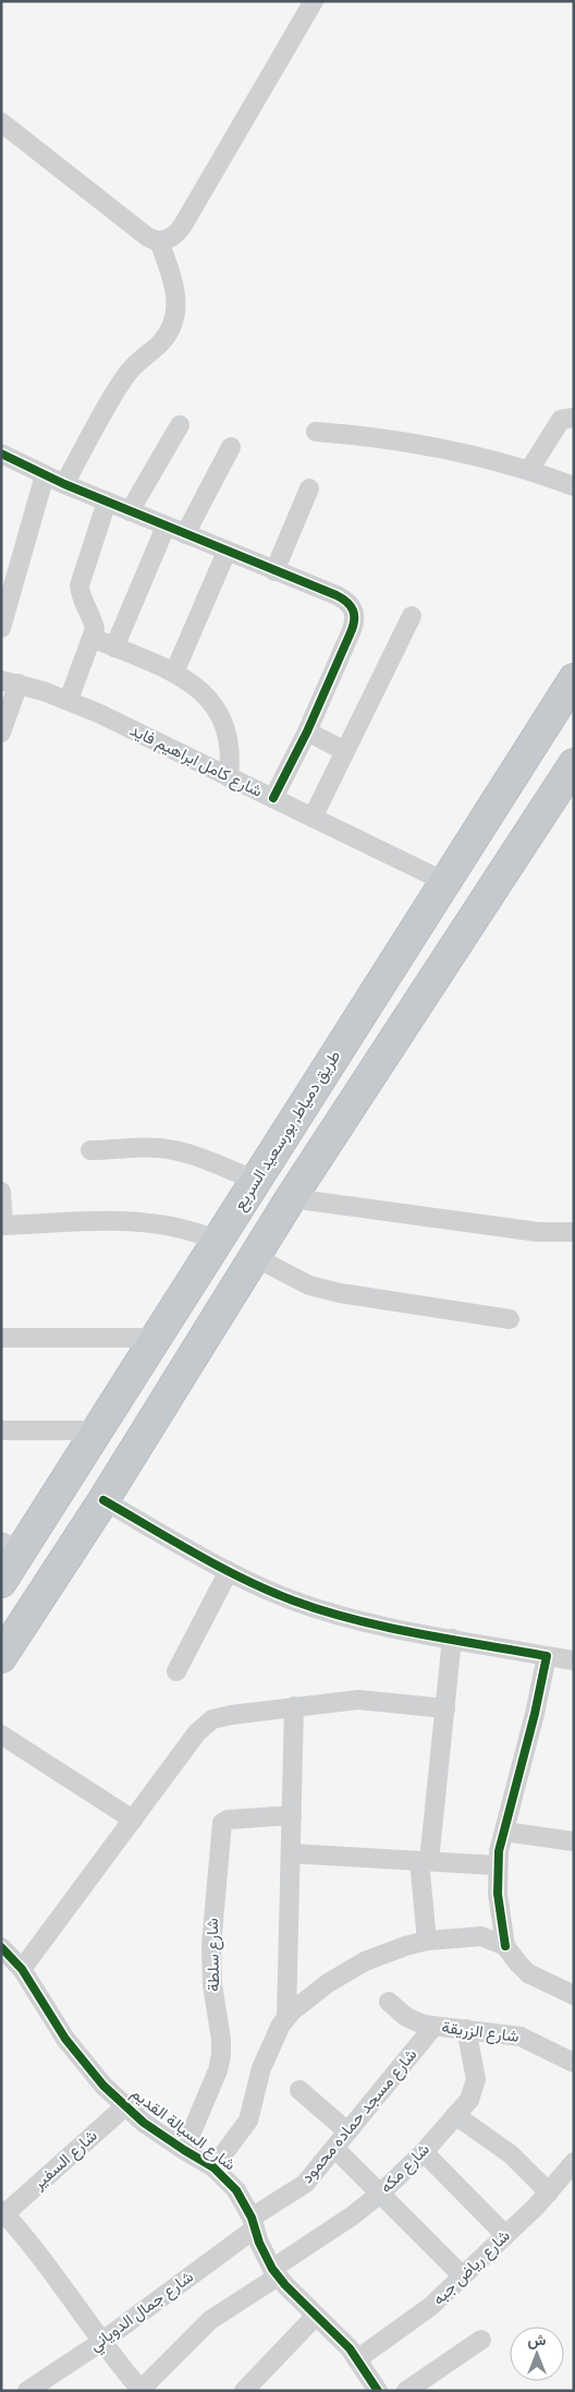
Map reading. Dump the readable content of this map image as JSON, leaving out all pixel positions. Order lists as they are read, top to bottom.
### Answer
{
  "streets": {
    "highway": ["طريق دمياط, بورسعيد السريع"],
    "street": [
      "شارع كامل ابراهيم فايد",
      "شارع سلطة",
      "شارع الزريقة",
      "شارع مسجد حماده محمود",
      "شارع السيالة القديم",
      "شارع السفير",
      "شارع مكه",
      "شارع رياض جبه",
      "شارع جمال الدوياني"
    ]
  },
  "crossings": [
    ["شارع كامل ابراهيم فايد", "طريق دمياط, بورسعيد السريع"],
    ["شارع سلطة", "شارع السيالة القديم"],
    ["شارع الزريقة", "شارع مسجد حماده محمود"],
    ["شارع الزريقة", "شارع مكه"],
    ["شارع مسجد حماده محمود", "شارع السيالة القديم"],
    ["شارع مسجد حماده محمود", "شارع جمال الدوياني"],
    ["شارع السيالة القديم", "شارع السفير"],
    ["شارع السيالة القديم", "شارع مكه"],
    ["شارع السيالة القديم", "شارع رياض جبه"],
    ["شارع السيالة القديم", "شارع جمال الدوياني"]
  ],
  "north": "top"
}
